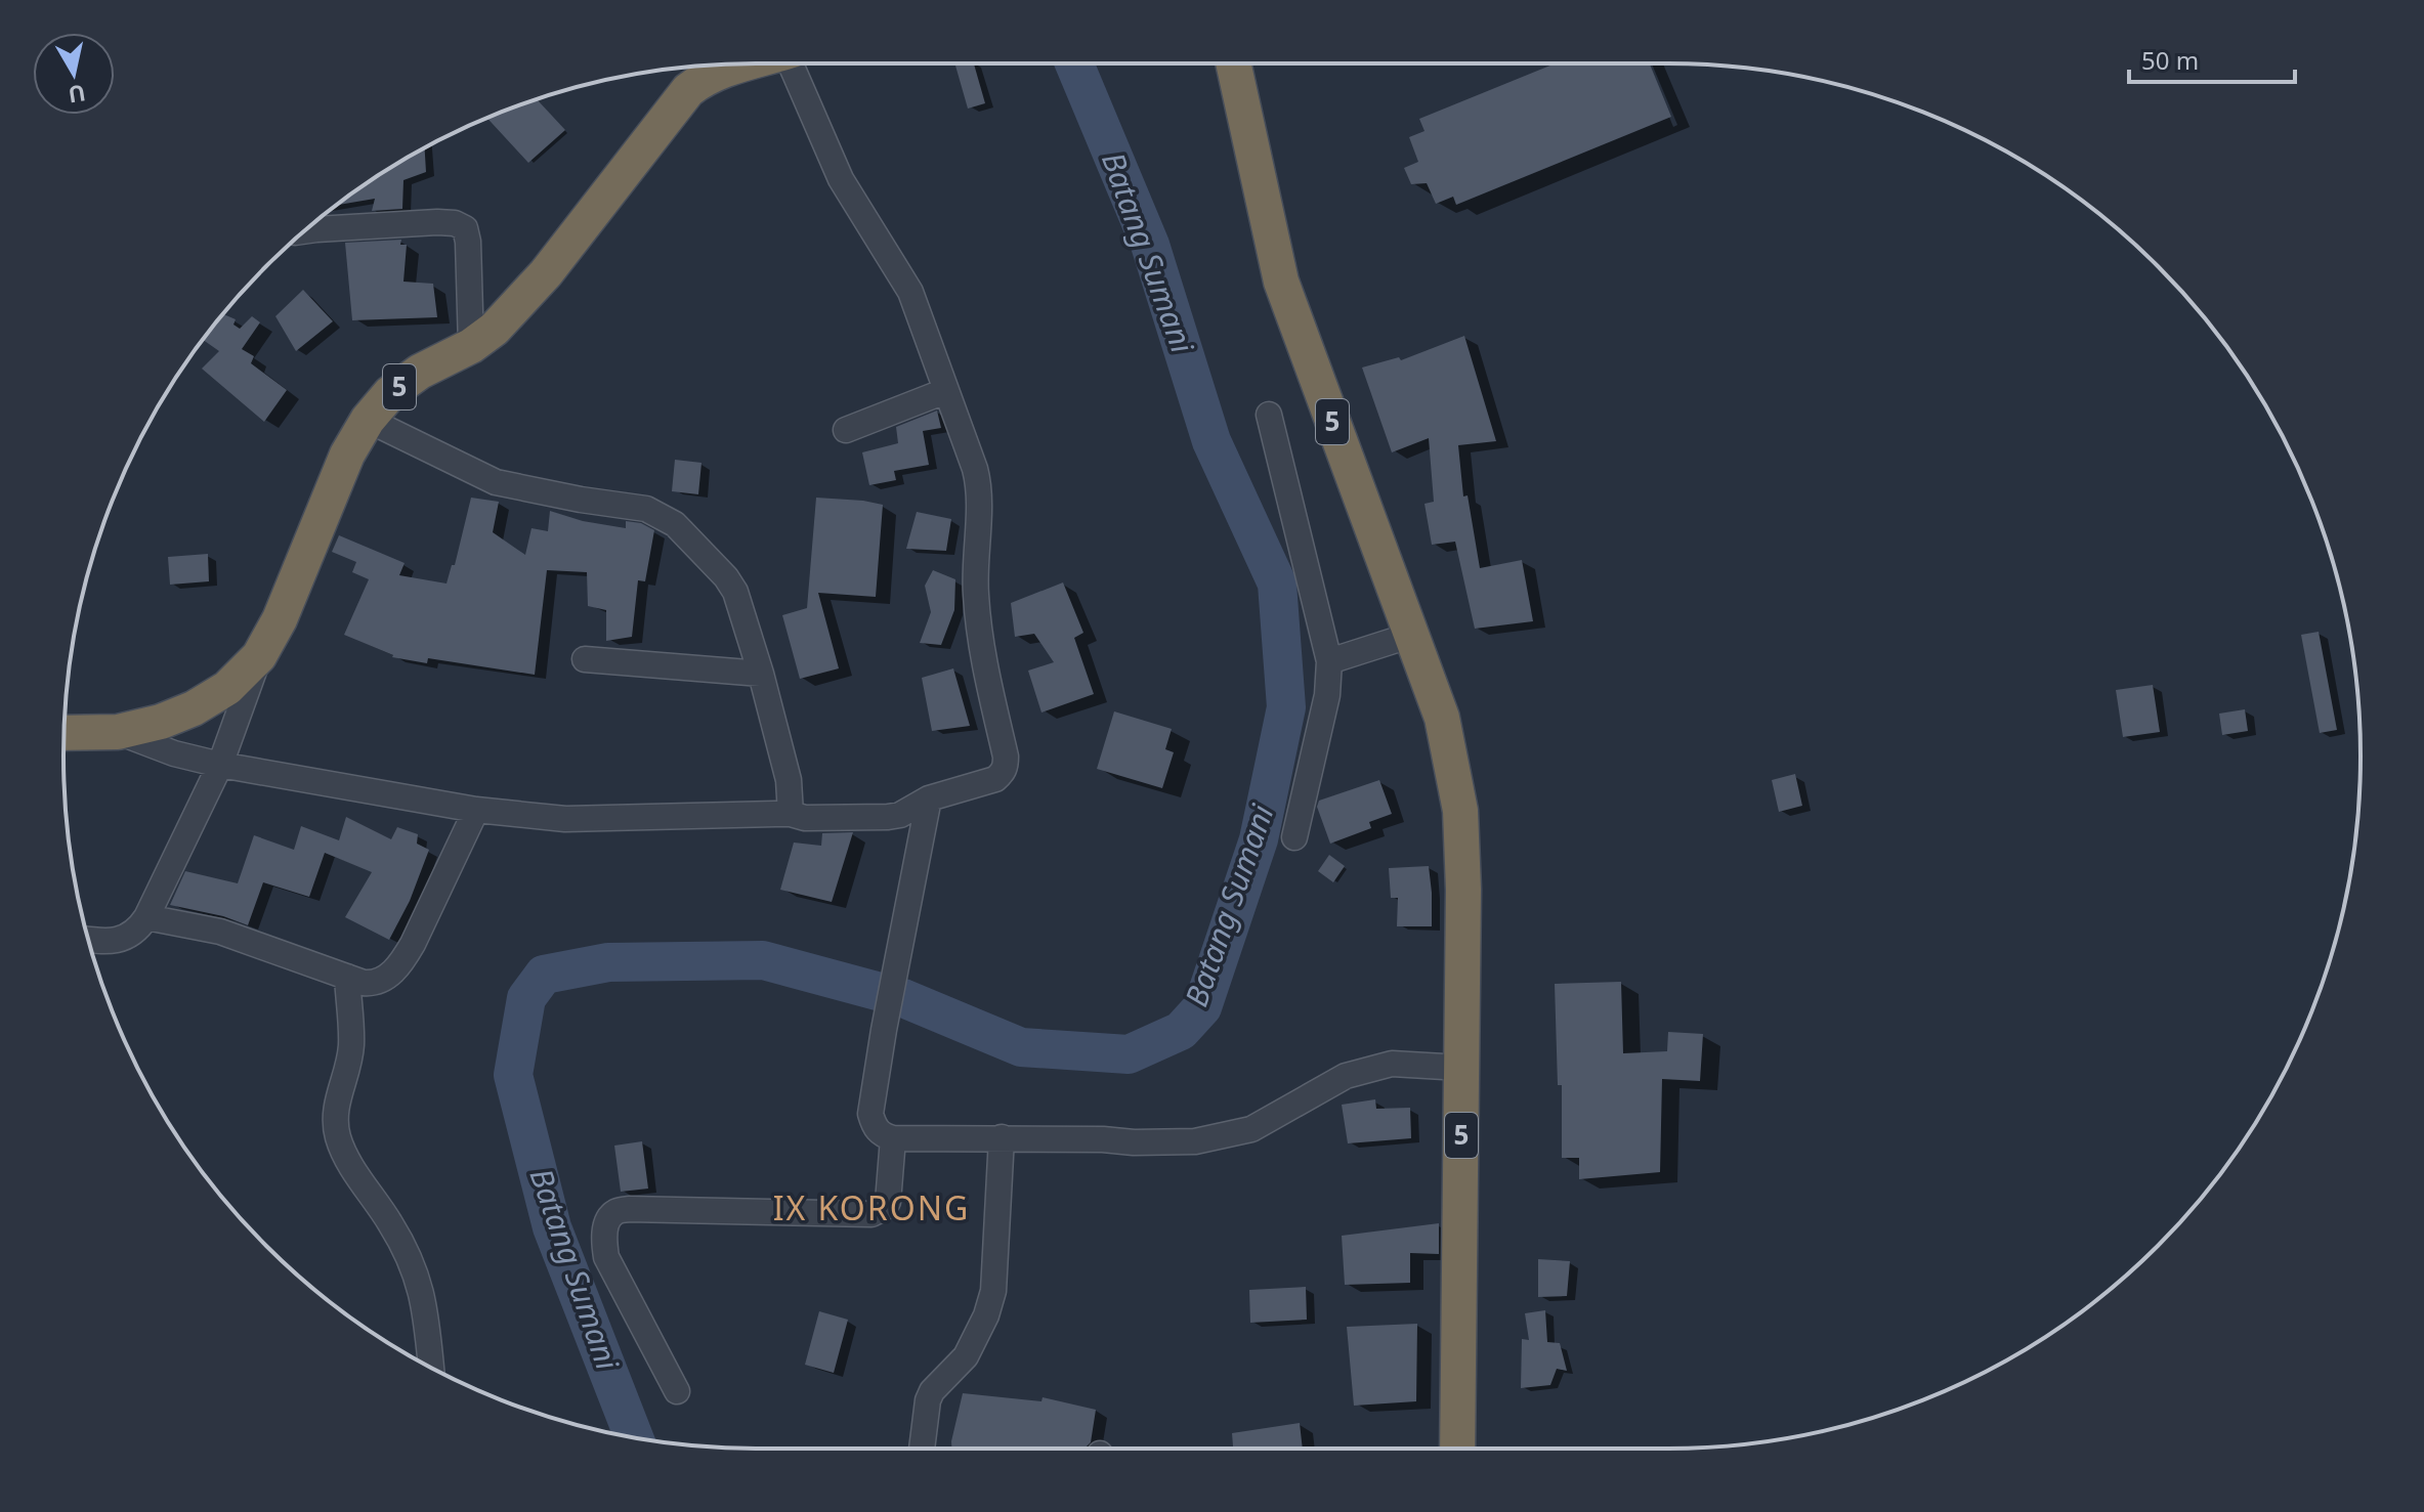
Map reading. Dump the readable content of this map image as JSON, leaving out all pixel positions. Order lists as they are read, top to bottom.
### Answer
{
  "streets": {
    "highway": ["5"]
  },
  "districts": ["IX KORONG"],
  "water": ["Batang Sumani"],
  "scale_bar": "50 m",
  "north": "bottom"
}
